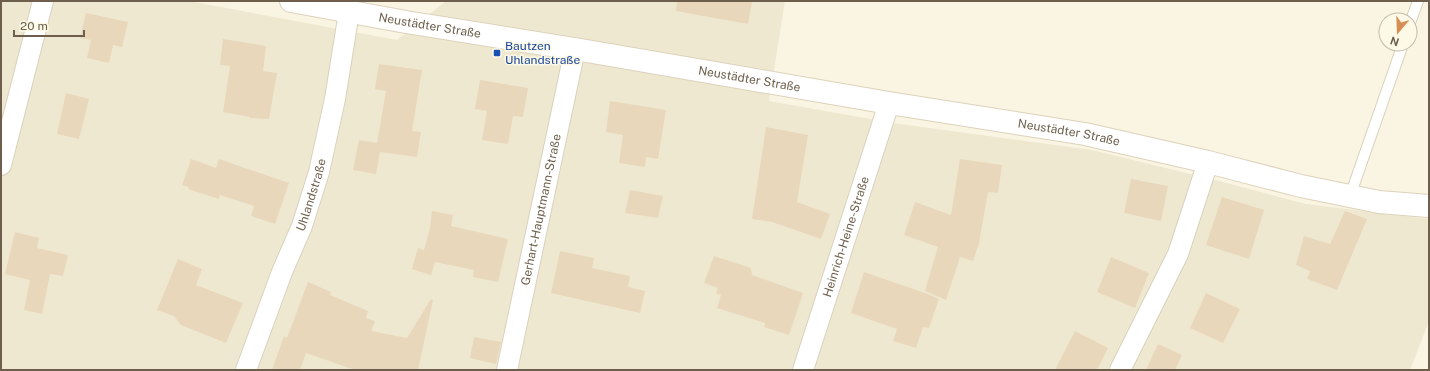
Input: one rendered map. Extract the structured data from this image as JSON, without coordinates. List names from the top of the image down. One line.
{"streets":{"street":["Neustädter Straße","Uhlandstraße","Gerhart-Hauptmann-Straße","Heinrich-Heine-Straße"]},"crossings":[["Neustädter Straße","Uhlandstraße"],["Neustädter Straße","Gerhart-Hauptmann-Straße"],["Neustädter Straße","Heinrich-Heine-Straße"]],"places":{"transit":["Bautzen Uhlandstraße"]},"scale_bar":"20 m","north":"bottom"}
